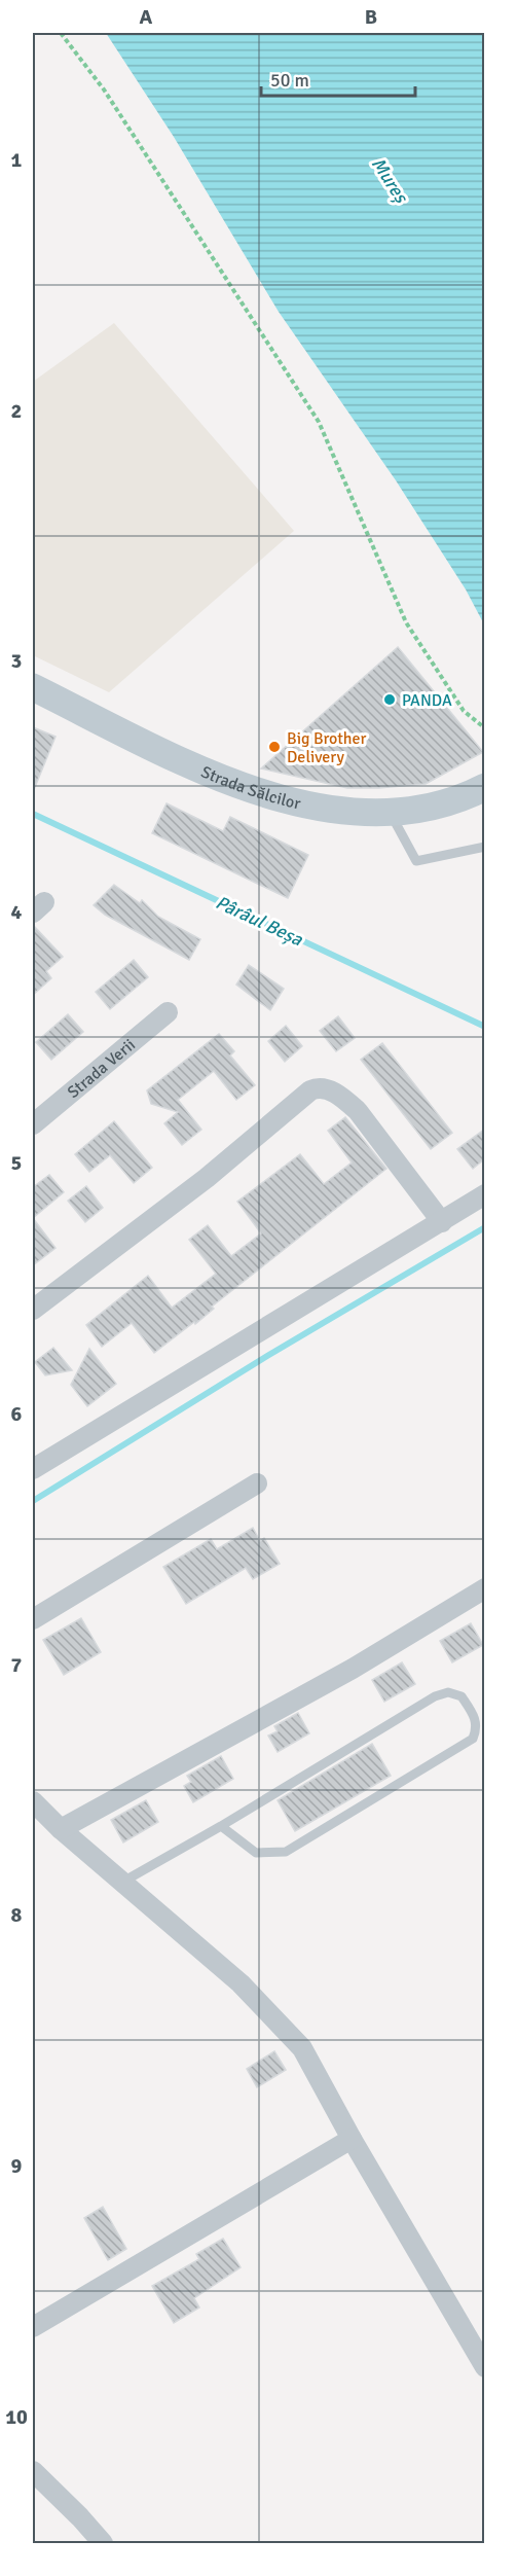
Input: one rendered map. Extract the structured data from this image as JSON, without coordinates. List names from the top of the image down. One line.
{"streets":{"main road":["Strada Sălcilor"],"street":["Strada Verii"]},"water":["Mureș","Pârâul Beșa"],"places":["PANDA","Big Brother Delivery"],"scale_bar":"50 m","grid":{"columns":["A","B"],"rows":["1","2","3","4","5","6","7","8","9","10"]}}
